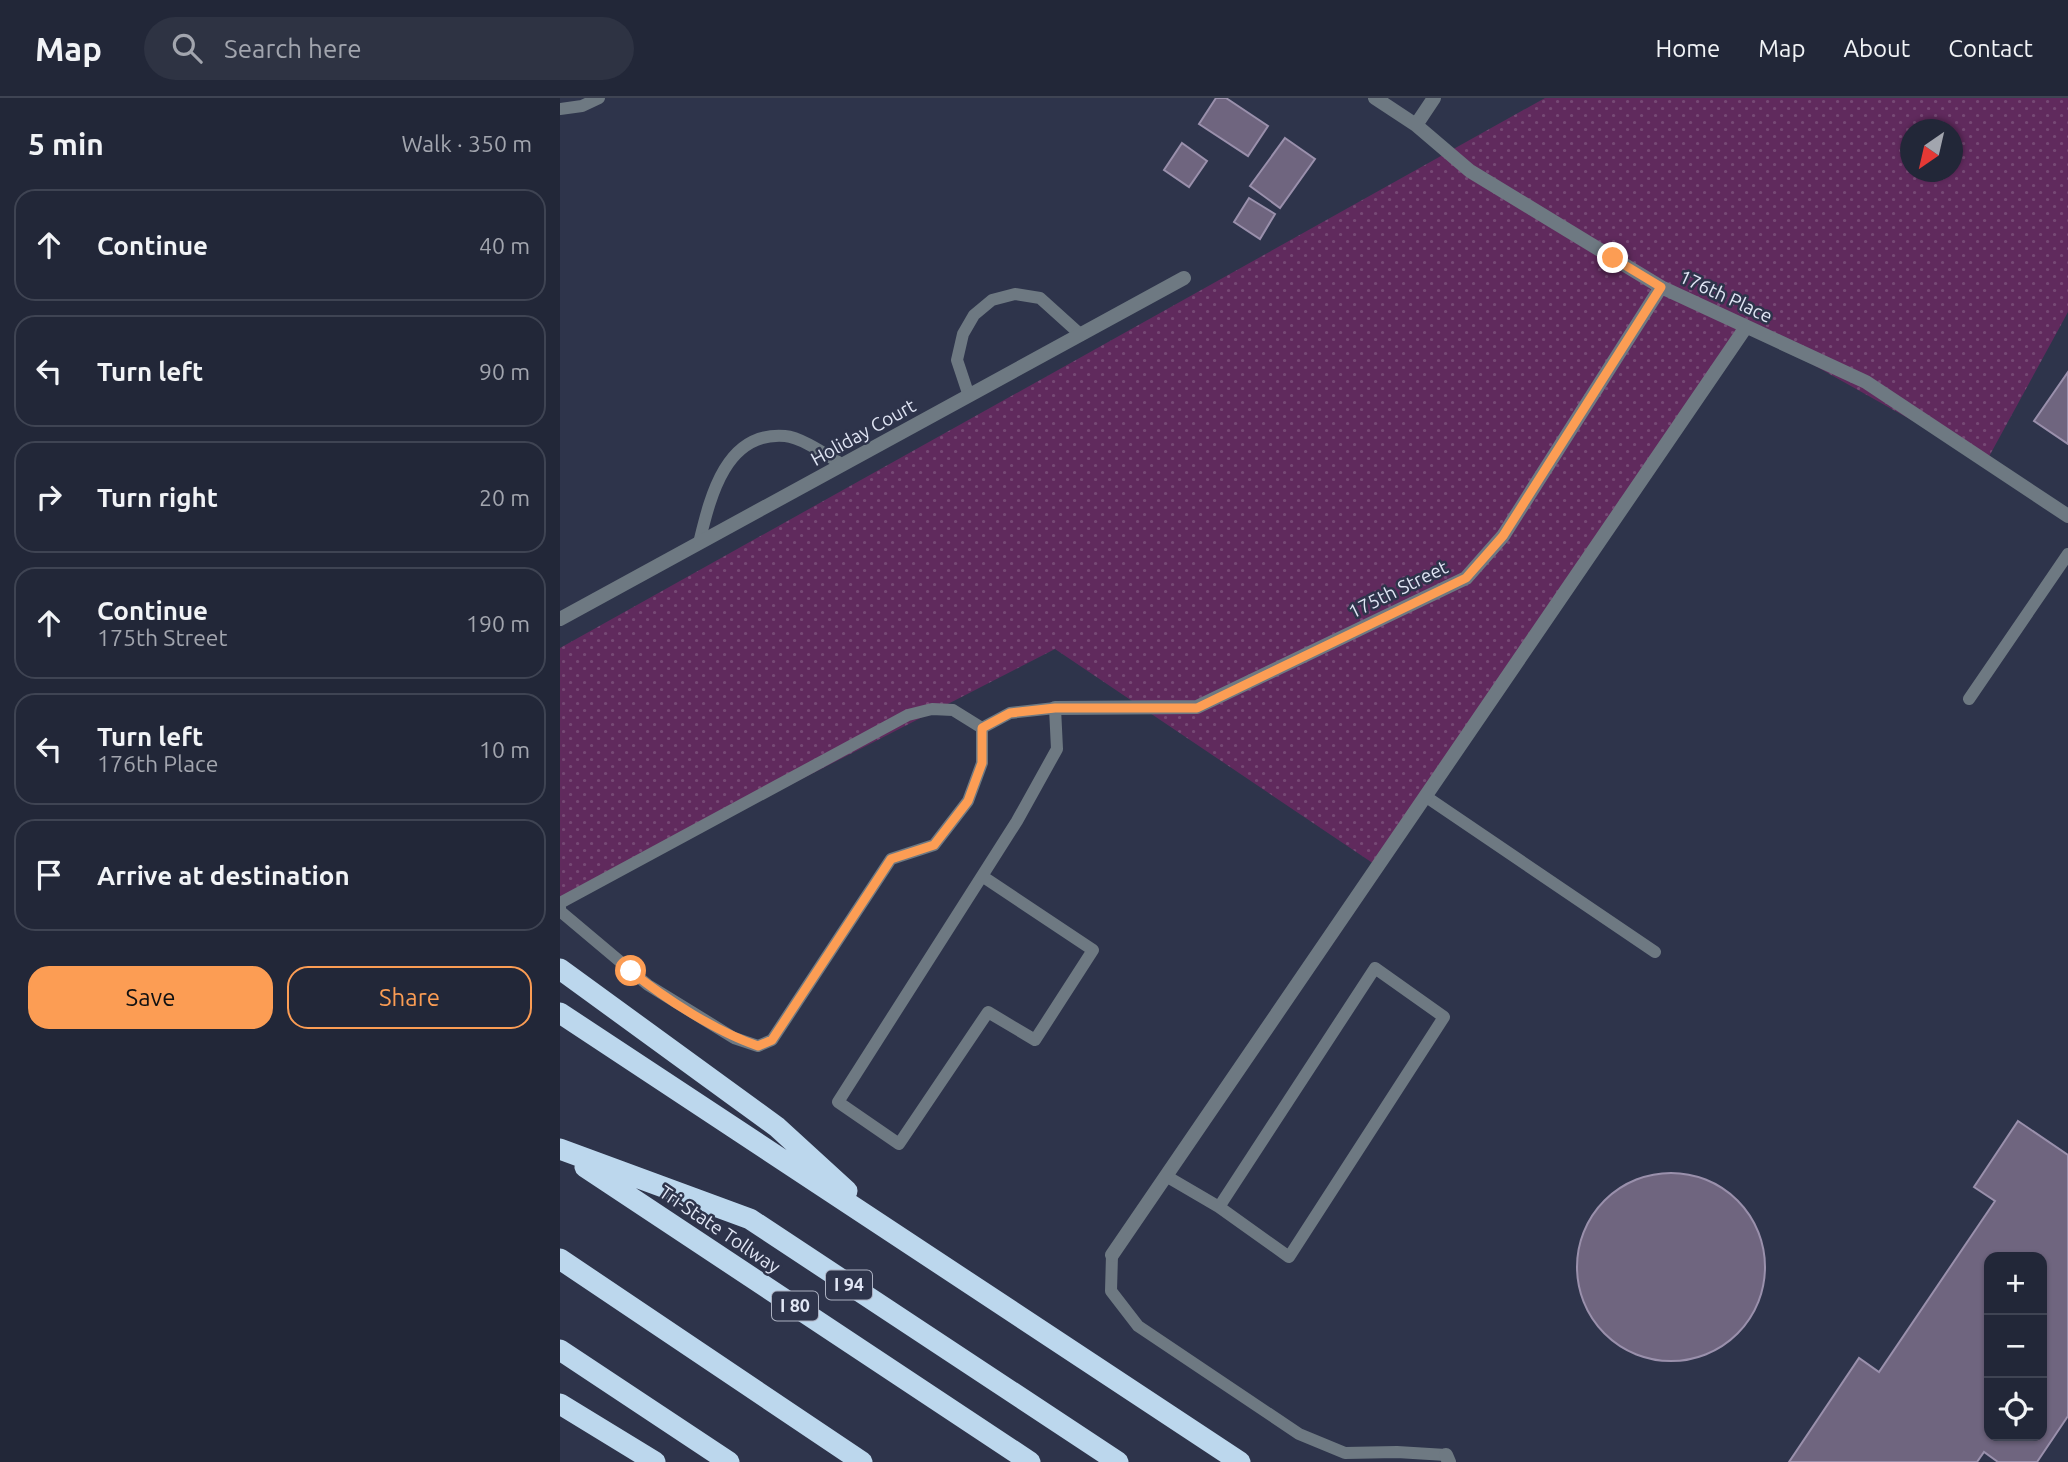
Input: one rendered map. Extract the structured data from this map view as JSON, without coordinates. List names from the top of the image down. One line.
{"streets":{"highway":["Tri-State Tollway","I 94","I 80"],"street":["176th Place","Holiday Court","175th Street"]},"crossings":[["176th Place","175th Street"],["Tri-State Tollway","I 94"]],"north":"bottom left","page":{"header":"Map","search":"Search here","nav":["Home","Map","About","Contact"],"heading":["5 min","Walk · 350 m"],"list":[["Continue","40 m"],["Turn left","90 m"],["Turn right","20 m"],["Continue","175th Street","190 m"],["Turn left","176th Place","10 m"],"Arrive at destination"],"buttons":["Save","Share"],"map_buttons":["+","−"]}}
